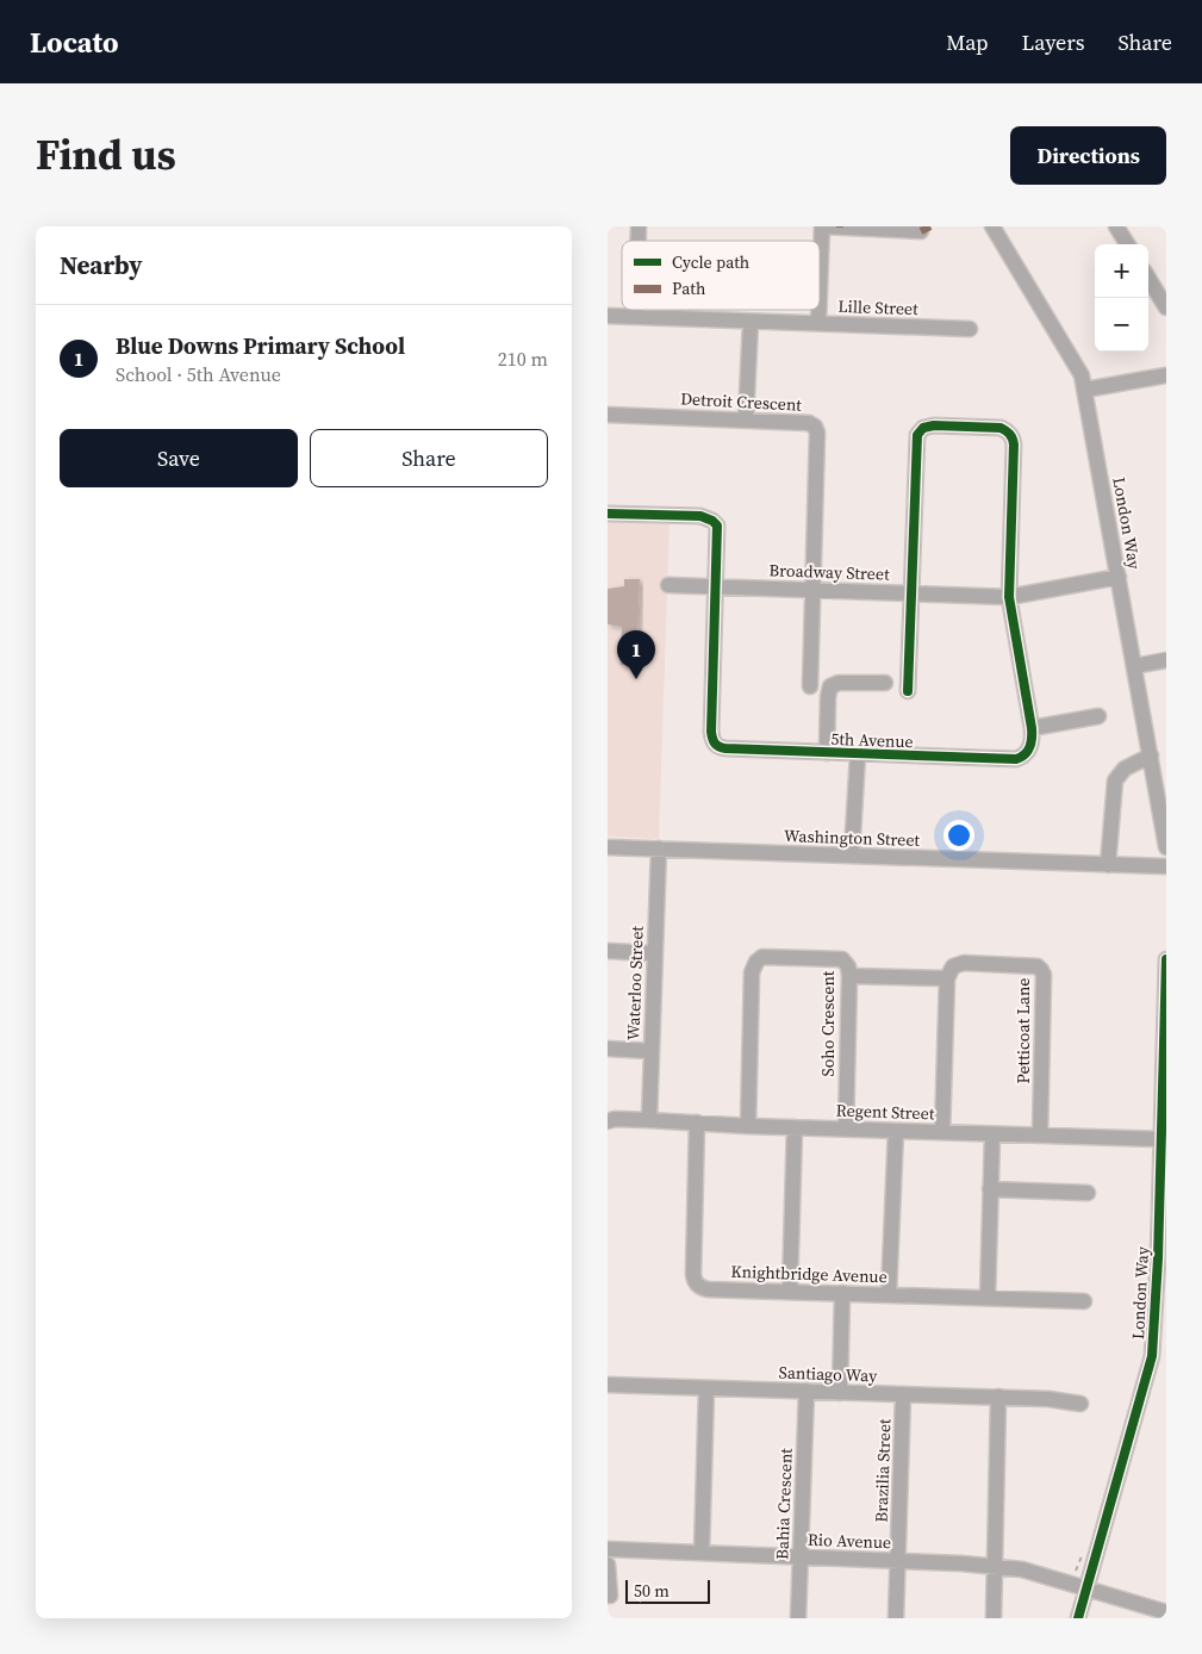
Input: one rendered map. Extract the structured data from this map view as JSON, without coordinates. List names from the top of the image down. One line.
{"streets":{"street":["Lille Street","Detroit Crescent","London Way","Broadway Street","5th Avenue","Washington Street","Waterloo Street","Soho Crescent","Petticoat Lane","Regent Street","Knightbridge Avenue","Santiago Way","Brazilia Street","Bahia Crescent","Rio Avenue"]},"crossings":[["Detroit Crescent","Broadway Street"],["London Way","Broadway Street"],["London Way","Regent Street"],["London Way","Rio Avenue"],["Broadway Street","5th Avenue"],["Washington Street","Waterloo Street"],["Waterloo Street","Regent Street"],["Soho Crescent","Regent Street"],["Petticoat Lane","Regent Street"],["Regent Street","Knightbridge Avenue"],["Santiago Way","Brazilia Street"],["Santiago Way","Bahia Crescent"],["Brazilia Street","Rio Avenue"],["Bahia Crescent","Rio Avenue"]],"legend":["Cycle path","Path"],"scale_bar":"50 m","page":{"header":"Locato","nav":["Map","Layers","Share"],"title":"Find us","buttons":["Directions",["Save","Share"]],"heading":"Nearby","map_buttons":["+","−"],"list":[{"mark":"1","name":"Blue Downs Primary School","note":"School · 5th Avenue","value":"210 m"}],"pins":"1","scale":"50 m"}}
